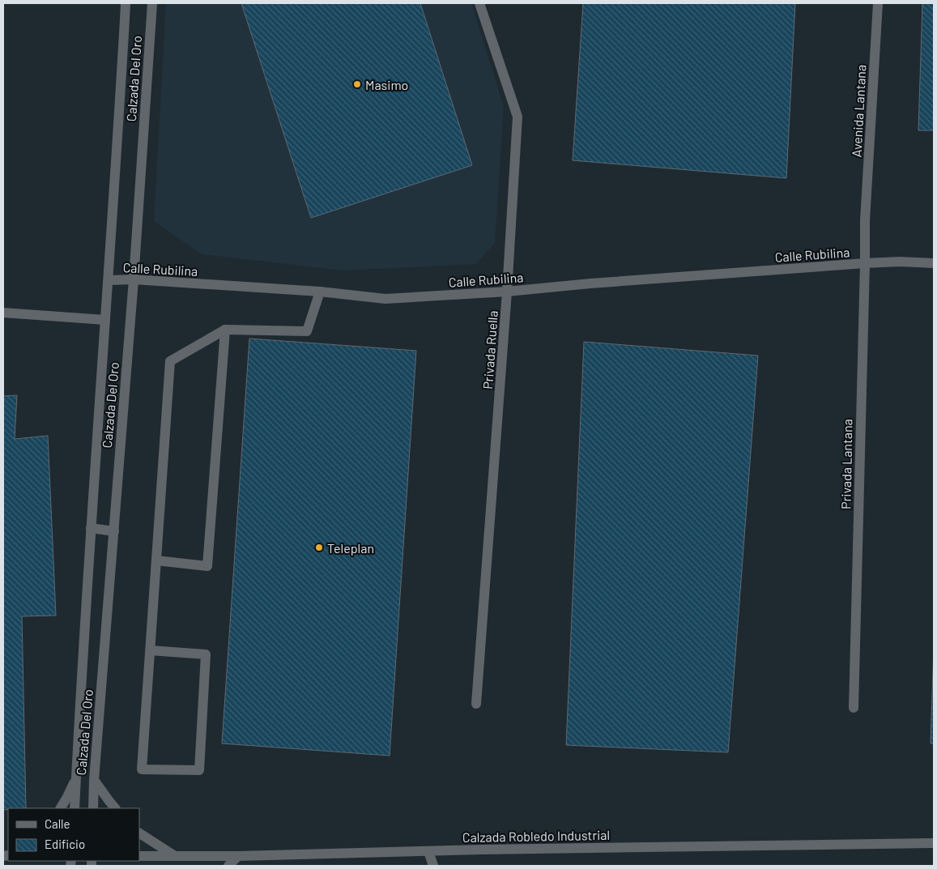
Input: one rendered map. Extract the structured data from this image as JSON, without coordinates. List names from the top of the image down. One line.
{"streets":{"street":["Calzada Del Oro","Avenida Lantana","Calle Rubilina","Privada Ruella","Privada Lantana","Calzada Robledo Industrial"]},"crossings":[["Calzada Del Oro","Calle Rubilina"],["Avenida Lantana","Privada Lantana"],["Calle Rubilina","Privada Ruella"],["Calle Rubilina","Privada Lantana"]],"places":["Masimo","Teleplan"],"legend":["Calle","Edificio"]}
